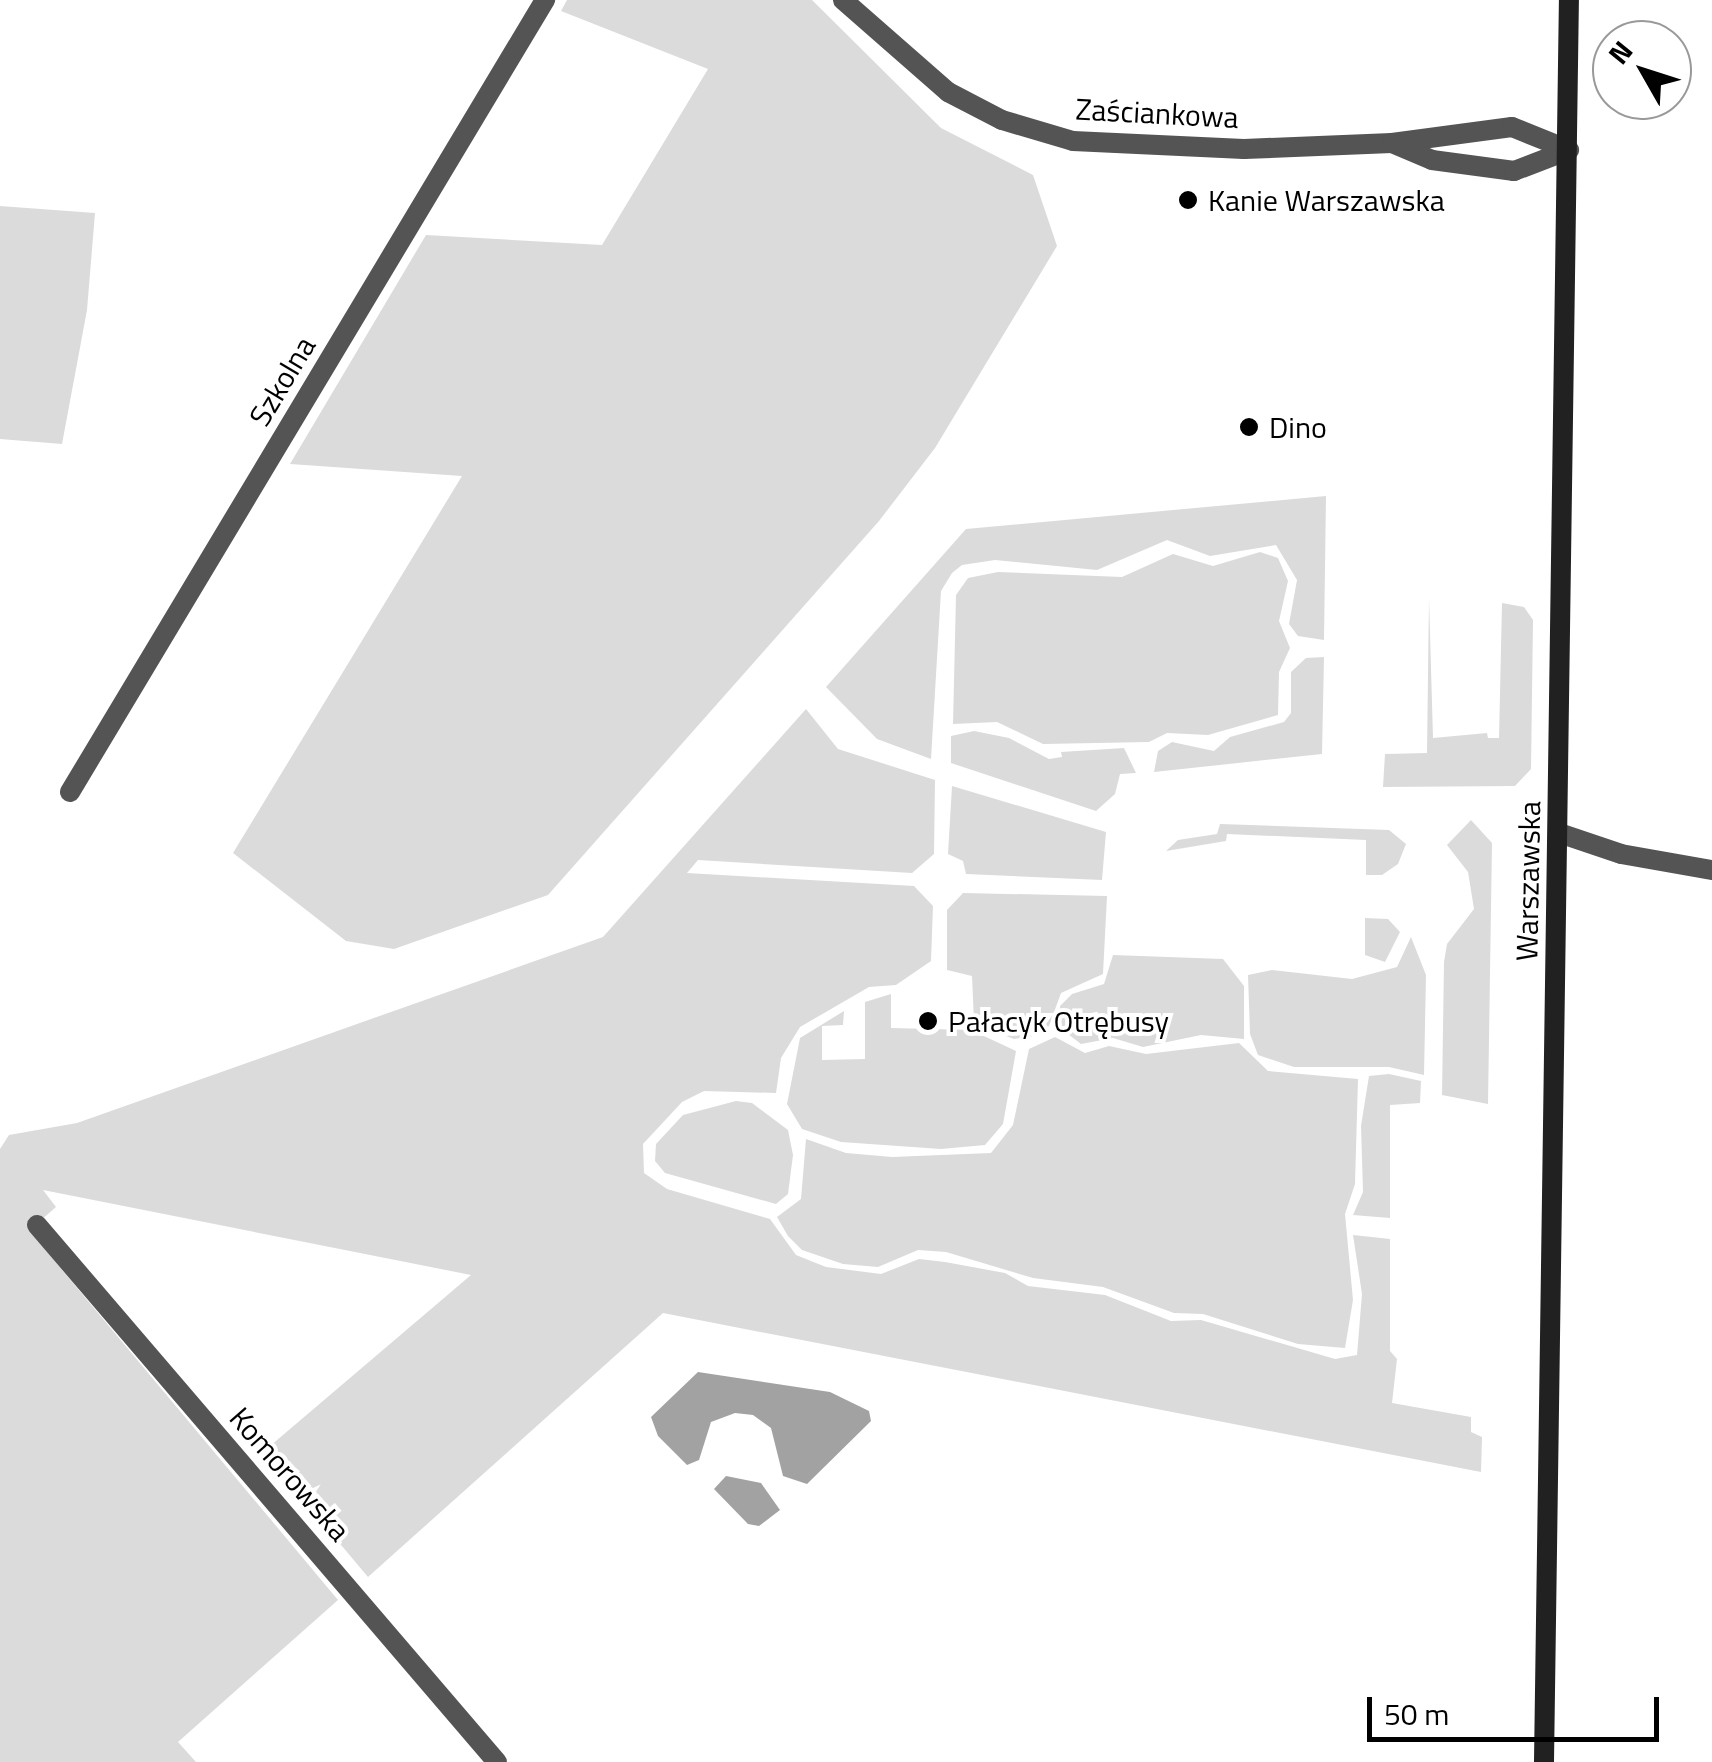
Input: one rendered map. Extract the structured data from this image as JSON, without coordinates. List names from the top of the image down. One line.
{"streets":{"main road":["Warszawska"],"street":["Zaściankowa","Szkolna","Komorowska"]},"crossings":[["Zaściankowa","Warszawska"]],"places":["Kanie Warszawska","Dino","Pałacyk Otrębusy"],"scale_bar":"50 m","north":"top left"}
